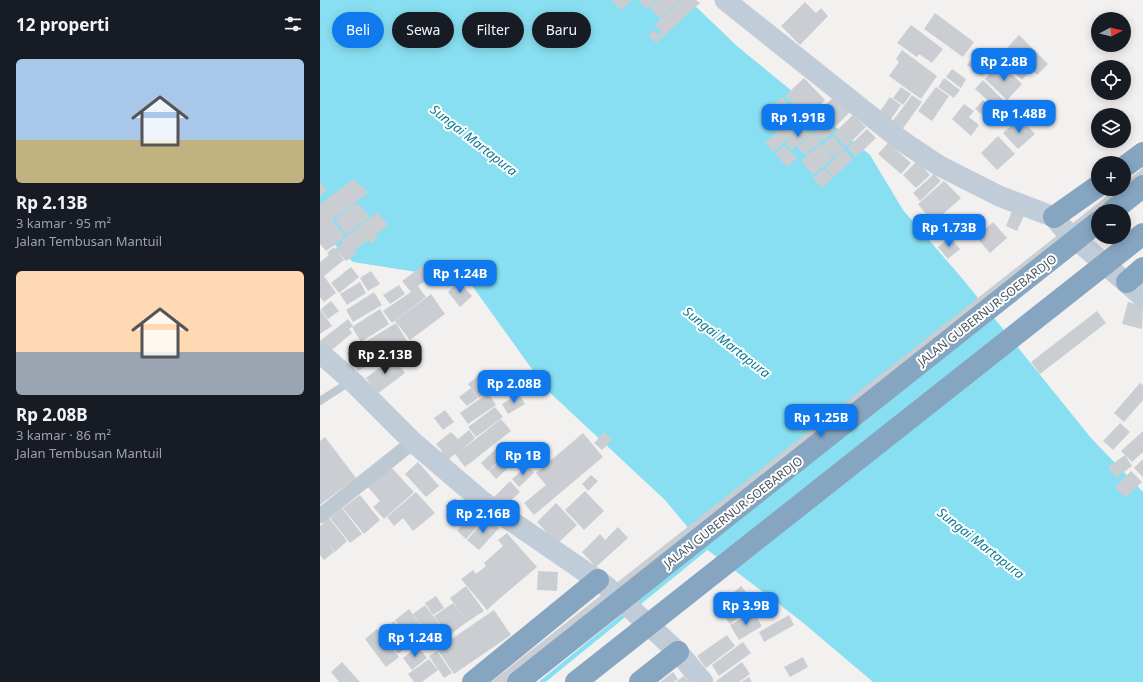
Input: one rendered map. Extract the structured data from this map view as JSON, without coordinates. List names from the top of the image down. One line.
{"streets":{"highway":["JALAN GUBERNUR SOEBARDJO"]},"water":["Sungai Martapura"],"north":"right","page":{"heading":"12 properti","map_buttons":["+","−"],"chip":["Beli","Sewa","Filter","Baru"],"list":[{"name":"Rp 2.13B","note":"3 kamar · 95 m² · Jalan Tembusan Mantuil"},{"name":"Rp 2.08B","note":"3 kamar · 86 m² · Jalan Tembusan Mantuil"}],"price":["Rp 2.8B","Rp 1.48B","Rp 1.91B","Rp 1.73B","Rp 1.24B","Rp 2.13B","Rp 2.08B","Rp 1.25B","Rp 1B","Rp 2.16B","Rp 3.9B","Rp 1.24B"]}}
